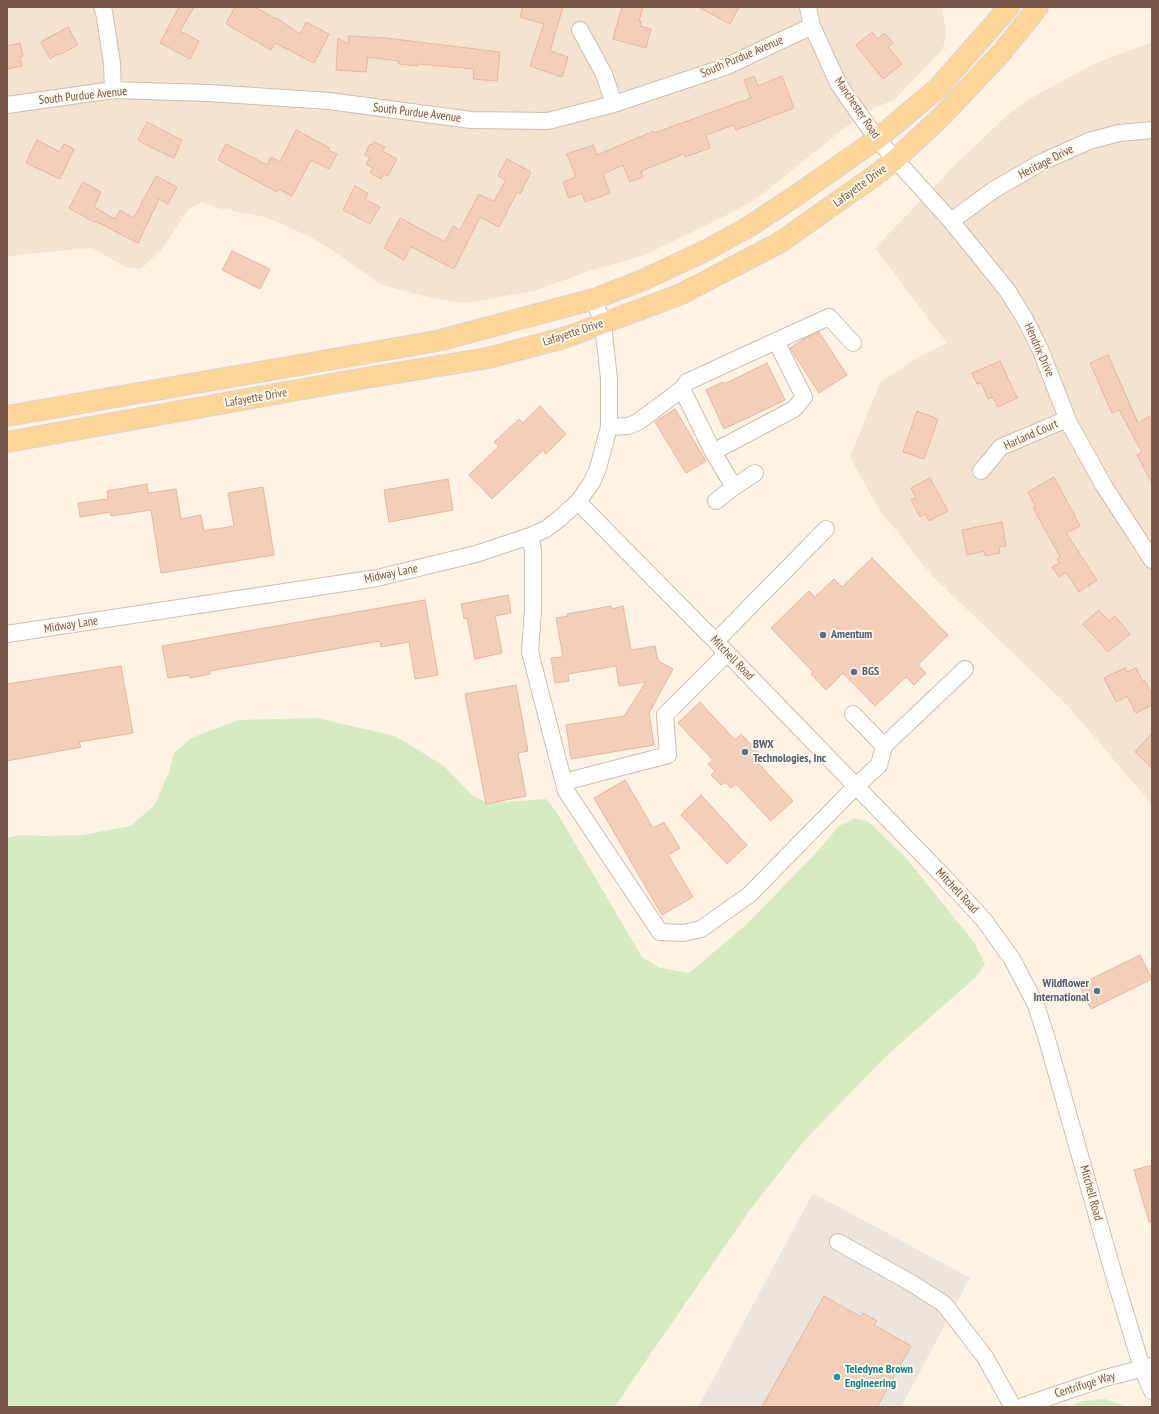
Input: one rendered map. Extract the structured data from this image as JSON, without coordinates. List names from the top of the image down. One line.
{"streets":{"main road":["Lafayette Drive"],"street":["South Purdue Avenue","Manchester Road","Heritage Drive","Hendrix Drive","Harland Court","Midway Lane","Mitchell Road","Centrifuge Way"]},"crossings":[["South Purdue Avenue","Manchester Road"],["Manchester Road","Lafayette Drive"],["Manchester Road","Hendrix Drive"],["Heritage Drive","Hendrix Drive"],["Lafayette Drive","Hendrix Drive"],["Lafayette Drive","Midway Lane"],["Hendrix Drive","Harland Court"],["Midway Lane","Mitchell Road"],["Mitchell Road","Centrifuge Way"]],"places":["Amentum","BGS","BWX Technologies, Inc","Wildflower International","Teledyne Brown Engineering"]}
